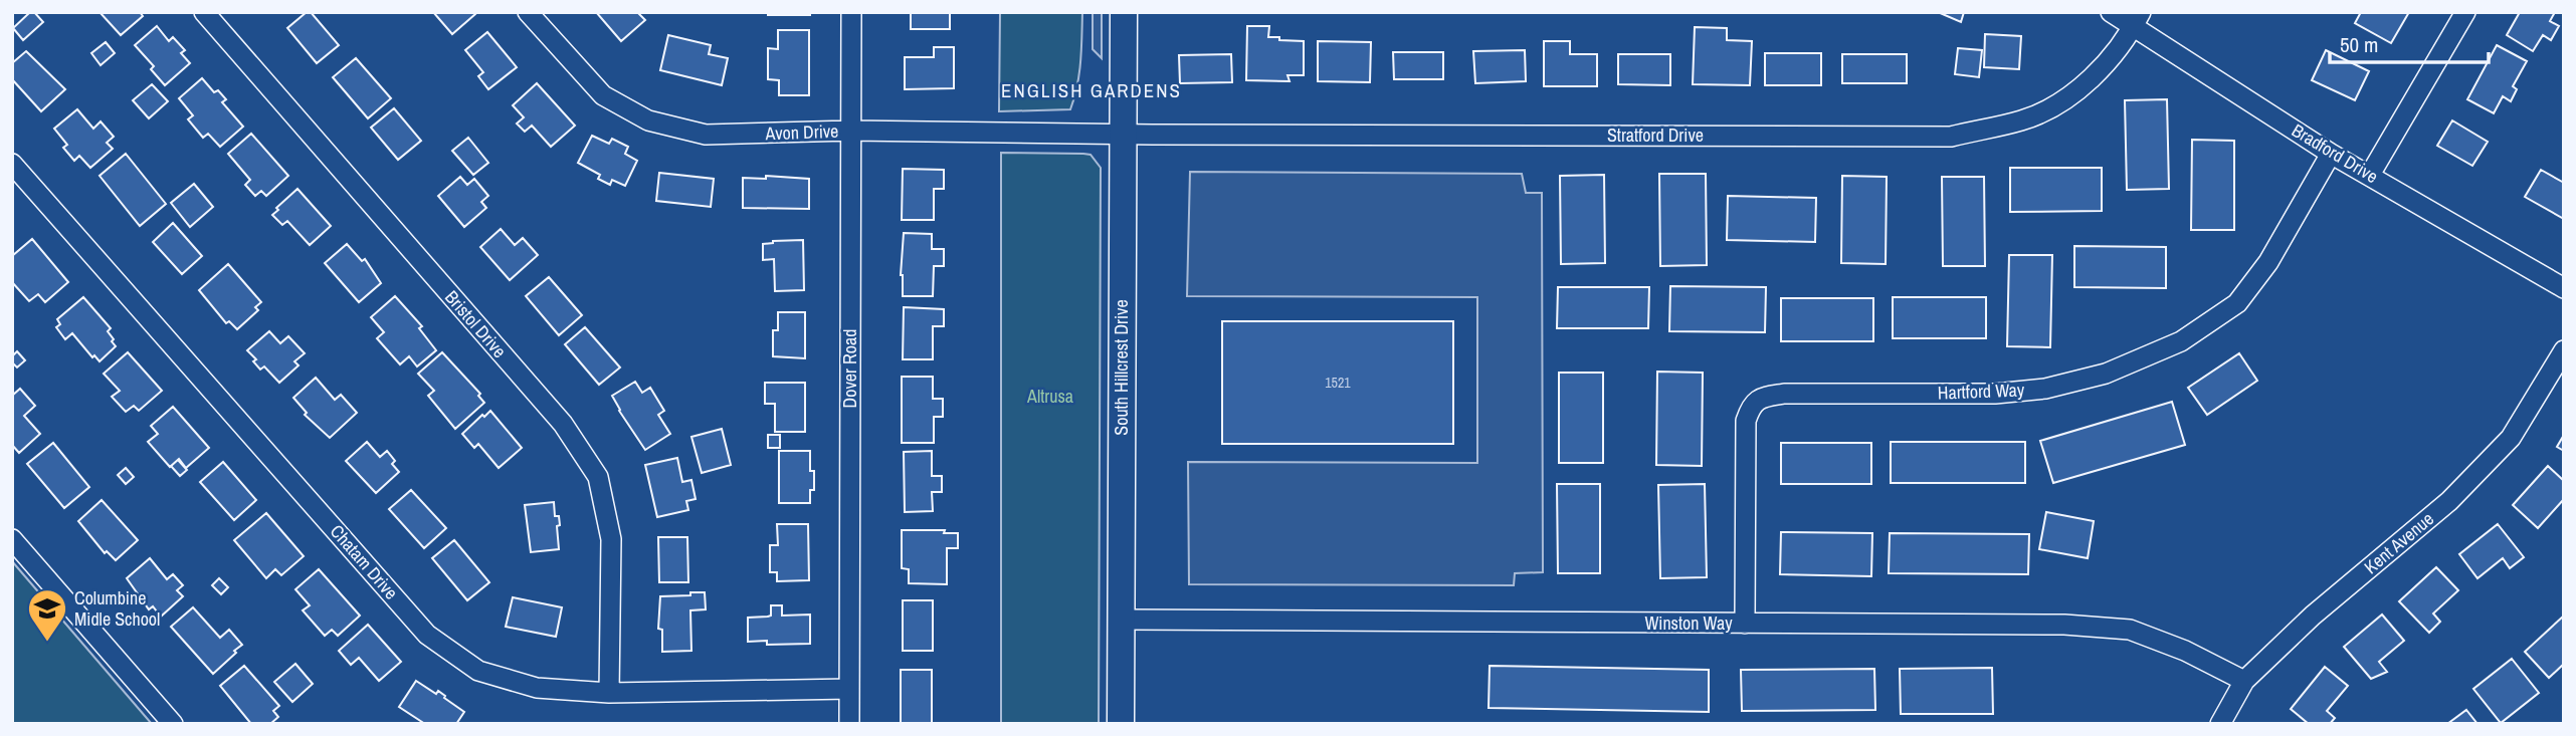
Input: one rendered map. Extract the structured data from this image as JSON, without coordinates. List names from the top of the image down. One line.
{"streets":{"street":["Avon Drive","Stratford Drive","Bradford Drive","Bristol Drive","South Hillcrest Drive","Dover Road","Hartford Way","Kent Avenue","Chatam Drive","Winston Way"]},"crossings":[["Avon Drive","Stratford Drive"],["Avon Drive","South Hillcrest Drive"],["Avon Drive","Dover Road"],["Stratford Drive","Bradford Drive"],["Stratford Drive","South Hillcrest Drive"],["Bradford Drive","Hartford Way"],["Bristol Drive","Chatam Drive"],["South Hillcrest Drive","Winston Way"],["Dover Road","Chatam Drive"],["Hartford Way","Winston Way"],["Kent Avenue","Winston Way"]],"districts":["ENGLISH GARDENS"],"parks":["Altrusa"],"places":{"school or university":["Columbine Midle School"]},"house_numbers":["1521"],"scale_bar":"50 m"}
